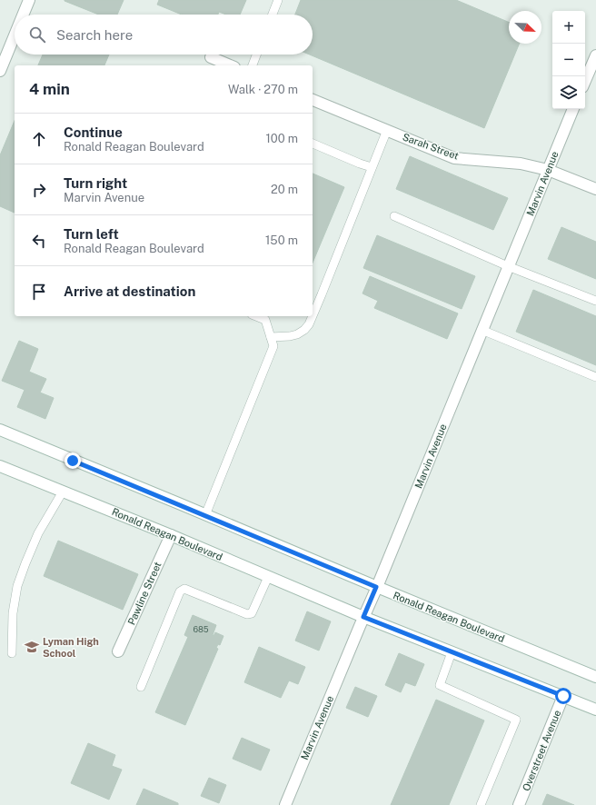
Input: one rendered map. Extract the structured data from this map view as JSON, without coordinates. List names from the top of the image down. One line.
{"streets":{"street":["Sarah Street","Marvin Avenue","Ronald Reagan Boulevard","Pawline Street","Overstreet Avenue"]},"crossings":[["Sarah Street","Marvin Avenue"],["Marvin Avenue","Ronald Reagan Boulevard"],["Ronald Reagan Boulevard","Pawline Street"],["Ronald Reagan Boulevard","Overstreet Avenue"]],"places":{"school or university":["Lyman High School"]},"house_numbers":["685"],"north":"bottom right","page":{"map_buttons":["+","−"],"search":"Search here","heading":["4 min","Walk · 270 m"],"list":[["Continue","Ronald Reagan Boulevard","100 m"],["Turn right","Marvin Avenue","20 m"],["Turn left","Ronald Reagan Boulevard","150 m"],"Arrive at destination"]}}
